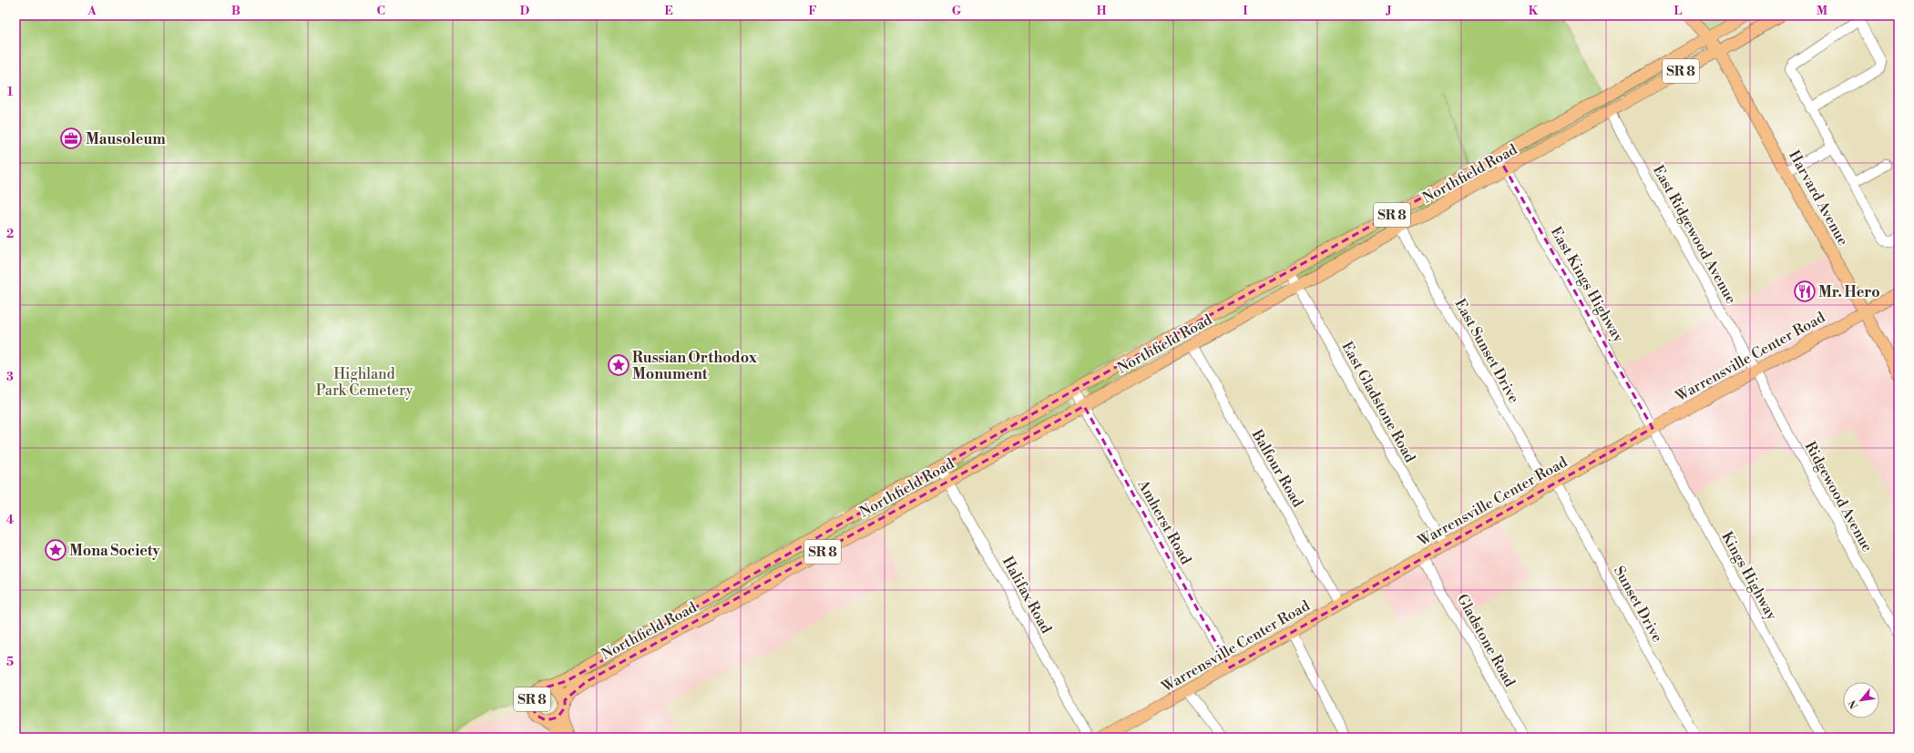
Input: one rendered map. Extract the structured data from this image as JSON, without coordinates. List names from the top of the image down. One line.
{"streets":{"main road":["SR 8","Northfield Road","Harvard Avenue","Warrensville Center Road"],"street":["East Ridgewood Avenue","East Kings Highway","East Sunset Drive","East Gladstone Road","Balfour Road","Ridgewood Avenue","Amherst Road","Kings Highway","Halifax Road","Sunset Drive","Gladstone Road"]},"crossings":[["SR 8","Northfield Road"],["Northfield Road","Harvard Avenue"],["Northfield Road","East Ridgewood Avenue"],["Northfield Road","East Kings Highway"],["Northfield Road","East Sunset Drive"],["Northfield Road","East Gladstone Road"],["Northfield Road","Balfour Road"],["Northfield Road","Amherst Road"],["Northfield Road","Halifax Road"],["Harvard Avenue","Warrensville Center Road"],["East Ridgewood Avenue","Warrensville Center Road"],["East Ridgewood Avenue","Ridgewood Avenue"],["East Kings Highway","Warrensville Center Road"],["East Kings Highway","Kings Highway"],["East Sunset Drive","Warrensville Center Road"],["East Sunset Drive","Sunset Drive"],["Warrensville Center Road","East Gladstone Road"],["Warrensville Center Road","Balfour Road"],["Warrensville Center Road","Ridgewood Avenue"],["Warrensville Center Road","Amherst Road"],["Warrensville Center Road","Kings Highway"],["Warrensville Center Road","Sunset Drive"],["Warrensville Center Road","Gladstone Road"]],"parks":["Highland Park Cemetery"],"places":{"office":["Mausoleum"],"restaurant":["Mr. Hero"],"place":["Russian Orthodox Monument","Mona Society"]},"north":"bottom left","grid":{"columns":["A","B","C","D","E","F","G","H","I","J","K","L","M"],"rows":["1","2","3","4","5"]}}
